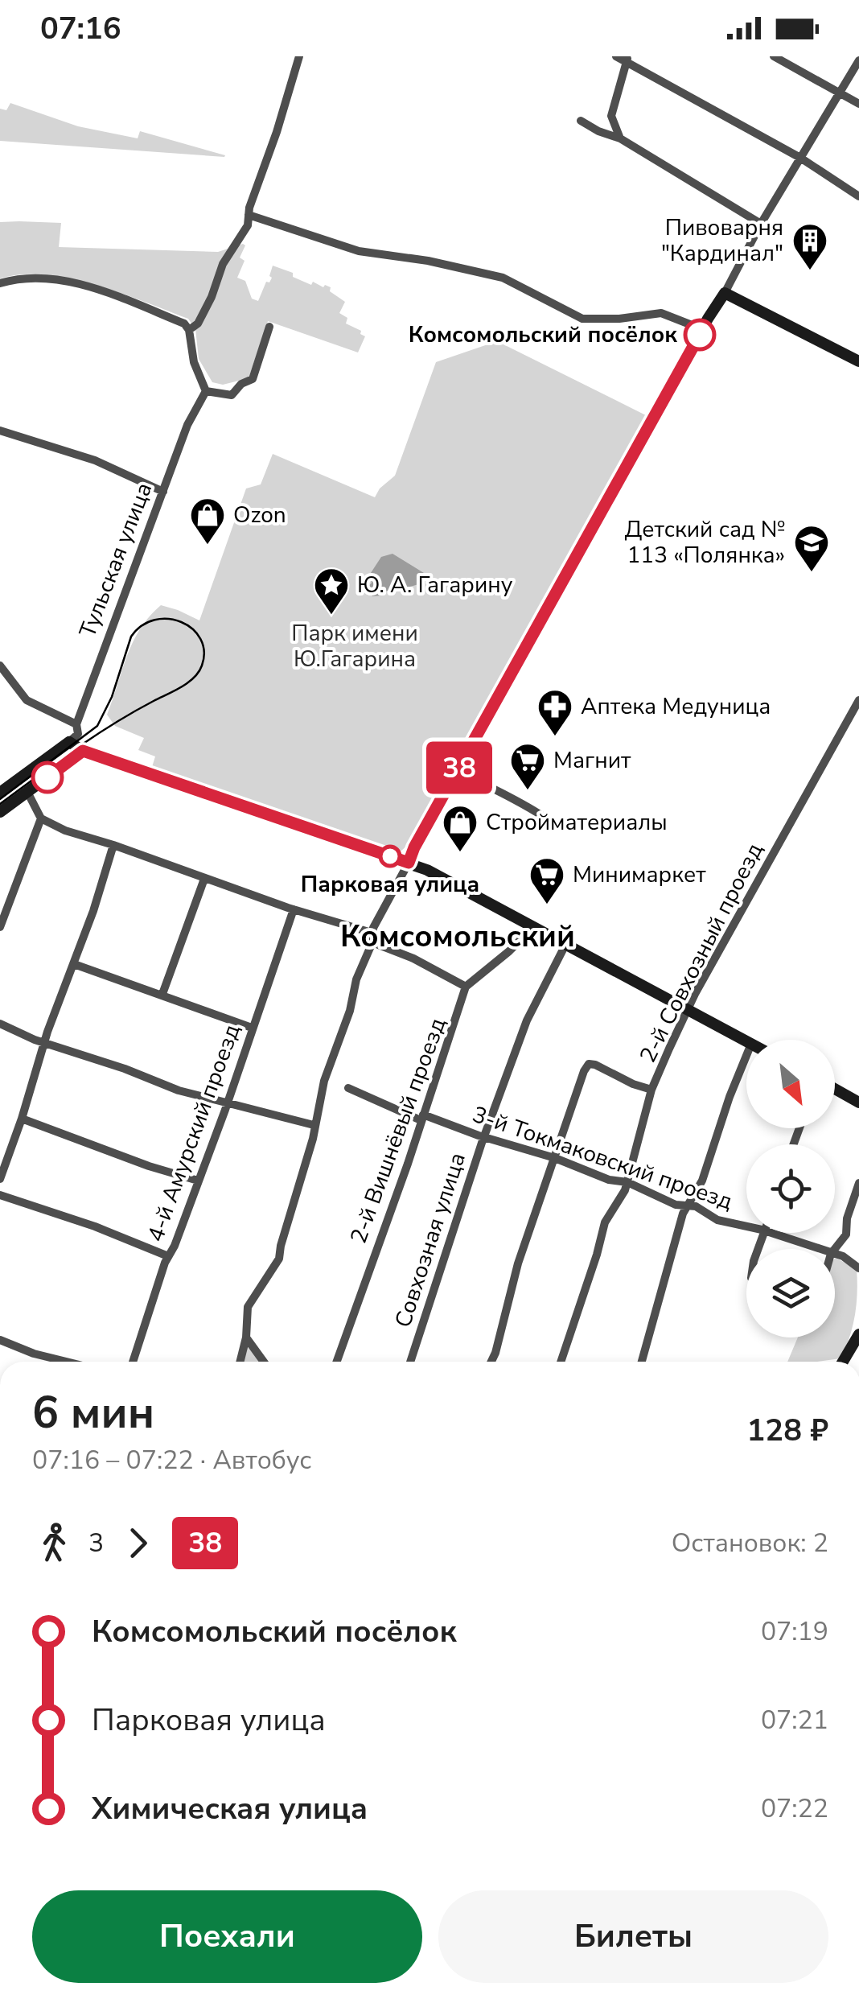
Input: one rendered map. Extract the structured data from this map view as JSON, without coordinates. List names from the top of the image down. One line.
{"streets":{"street":["Тульская улица","2-й Совхозный проезд","2-й Вишнёвый проезд","4-й Амурский проезд","3-й Токмаковский проезд","Совхозная улица"]},"crossings":[["2-й Совхозный проезд","3-й Токмаковский проезд"],["2-й Вишнёвый проезд","3-й Токмаковский проезд"],["3-й Токмаковский проезд","Совхозная улица"]],"districts":["Комсомольский"],"parks":["Парк имени Ю.Гагарина"],"places":{"building":["Пивоварня \"Кардинал\""],"other":["Комсомольский посёлок","Парковая улица"],"shop":["Ozon","Стройматериалы"],"school or university":["Детский сад № 113 «Полянка»"],"place":["Ю. А. Гагарину"],"pharmacy":["Аптека Медуница"],"supermarket":["Магнит","Минимаркет"]},"lines":["bus line 38"],"north":"bottom right","page":{"status":"07:16","on_map":"38","heading":["6 мин","07:16 – 07:22 · Автобус","128 ₽"],"legs":["3","38","Остановок: 2"],"list":[{"name":"Комсомольский посёлок","value":"07:19"},{"name":"Парковая улица","value":"07:21"},{"name":"Химическая улица","value":"07:22"}],"buttons":["Поехали","Билеты"]}}
